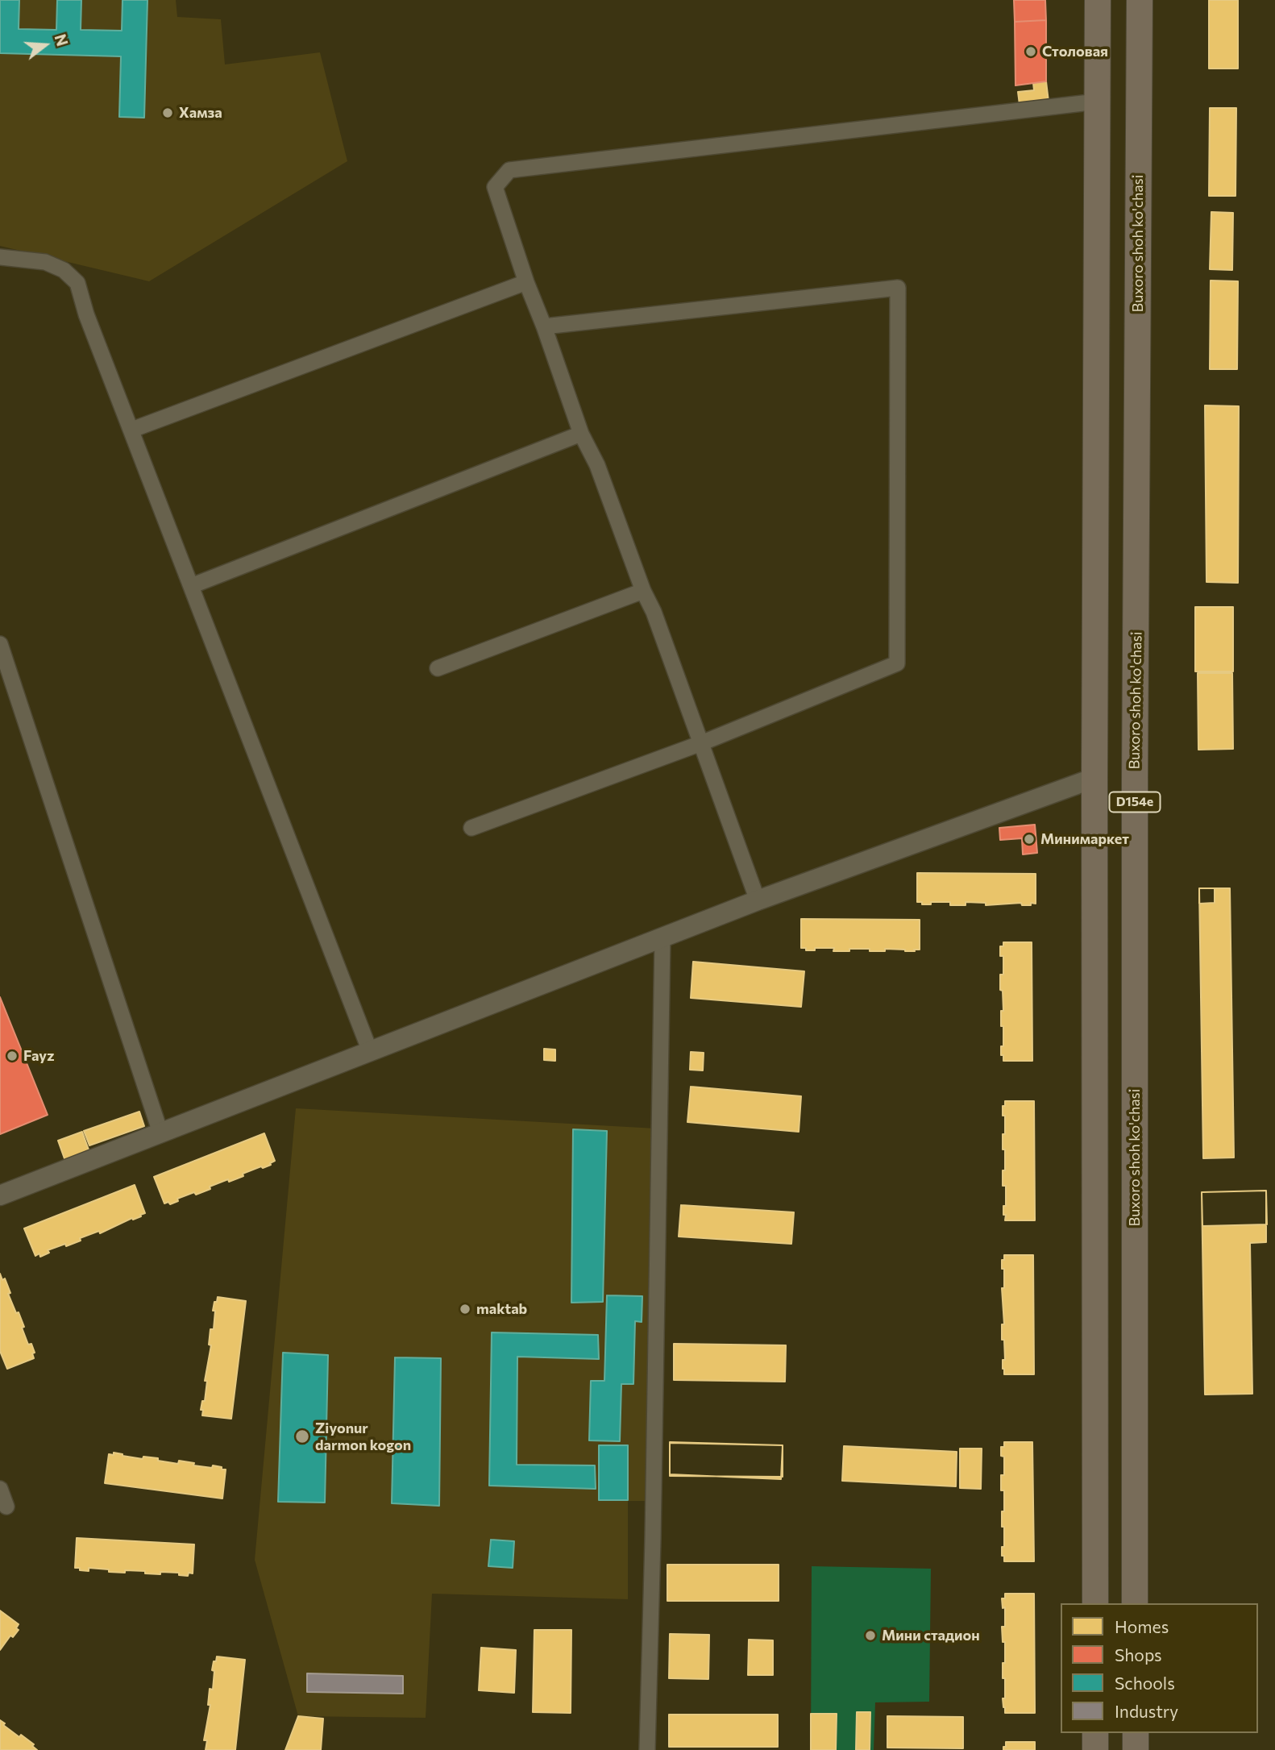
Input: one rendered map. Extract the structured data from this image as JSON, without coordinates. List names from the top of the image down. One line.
{"streets":{"main road":["Buxoro shoh ko'chasi","D154e"]},"places":["Столовая","Хамза","Минимаркет","Fayz","maktab","Ziyonur darmon kogon","Мини стадион"],"legend":["Homes","Shops","Schools","Industry"],"north":"right"}
